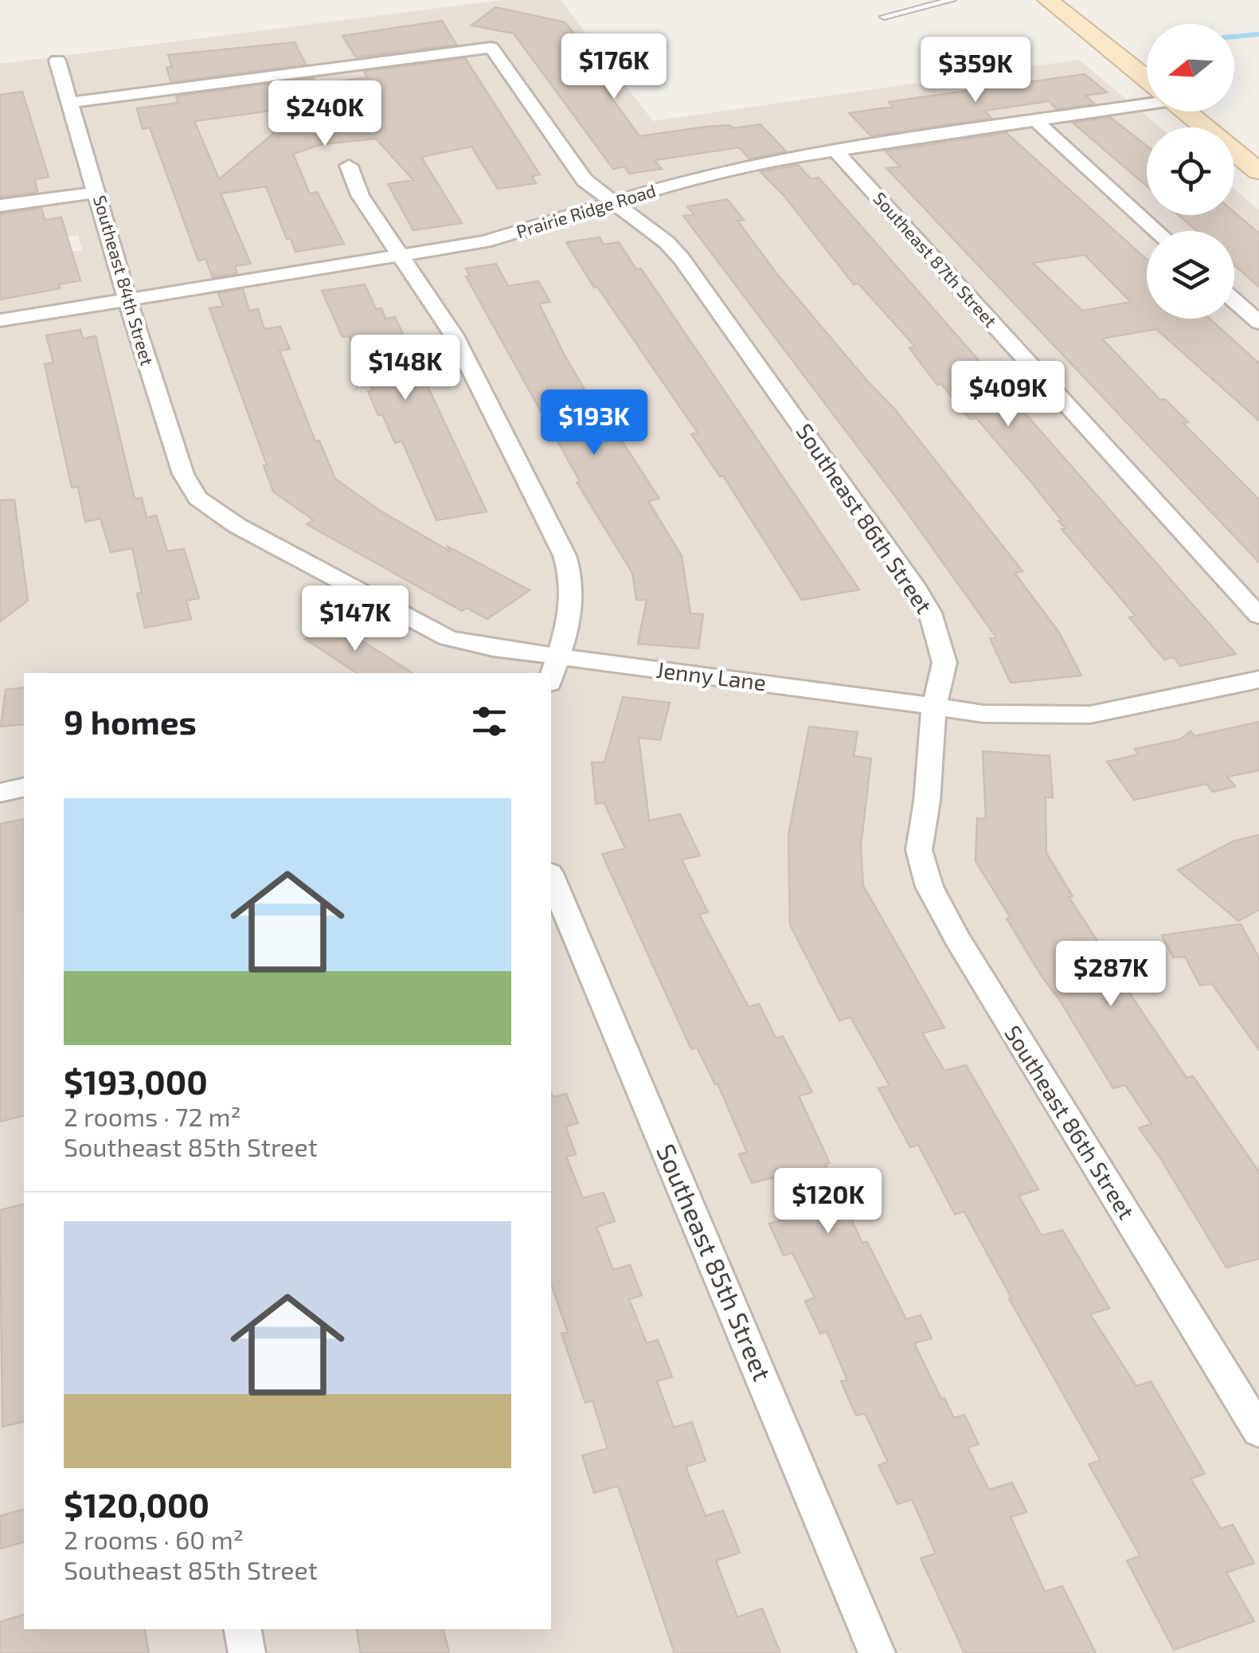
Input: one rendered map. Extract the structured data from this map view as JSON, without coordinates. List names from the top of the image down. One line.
{"streets":{"street":["Prairie Ridge Road","Southeast 87th Street","Southeast 84th Street","Southeast 86th Street","Jenny Lane","Southeast 85th Street"]},"crossings":[["Prairie Ridge Road","Southeast 87th Street"],["Prairie Ridge Road","Southeast 84th Street"],["Prairie Ridge Road","Southeast 86th Street"],["Southeast 84th Street","Southeast 86th Street"],["Southeast 84th Street","Jenny Lane"],["Southeast 86th Street","Jenny Lane"]],"north":"left","page":{"price":["$176K","$359K","$240K","$148K","$409K","$193K","$147K","$287K","$120K"],"heading":"9 homes","list":[{"name":"$193,000","note":"2 rooms · 72 m² · Southeast 85th Street"},{"name":"$120,000","note":"2 rooms · 60 m² · Southeast 85th Street"}]}}
